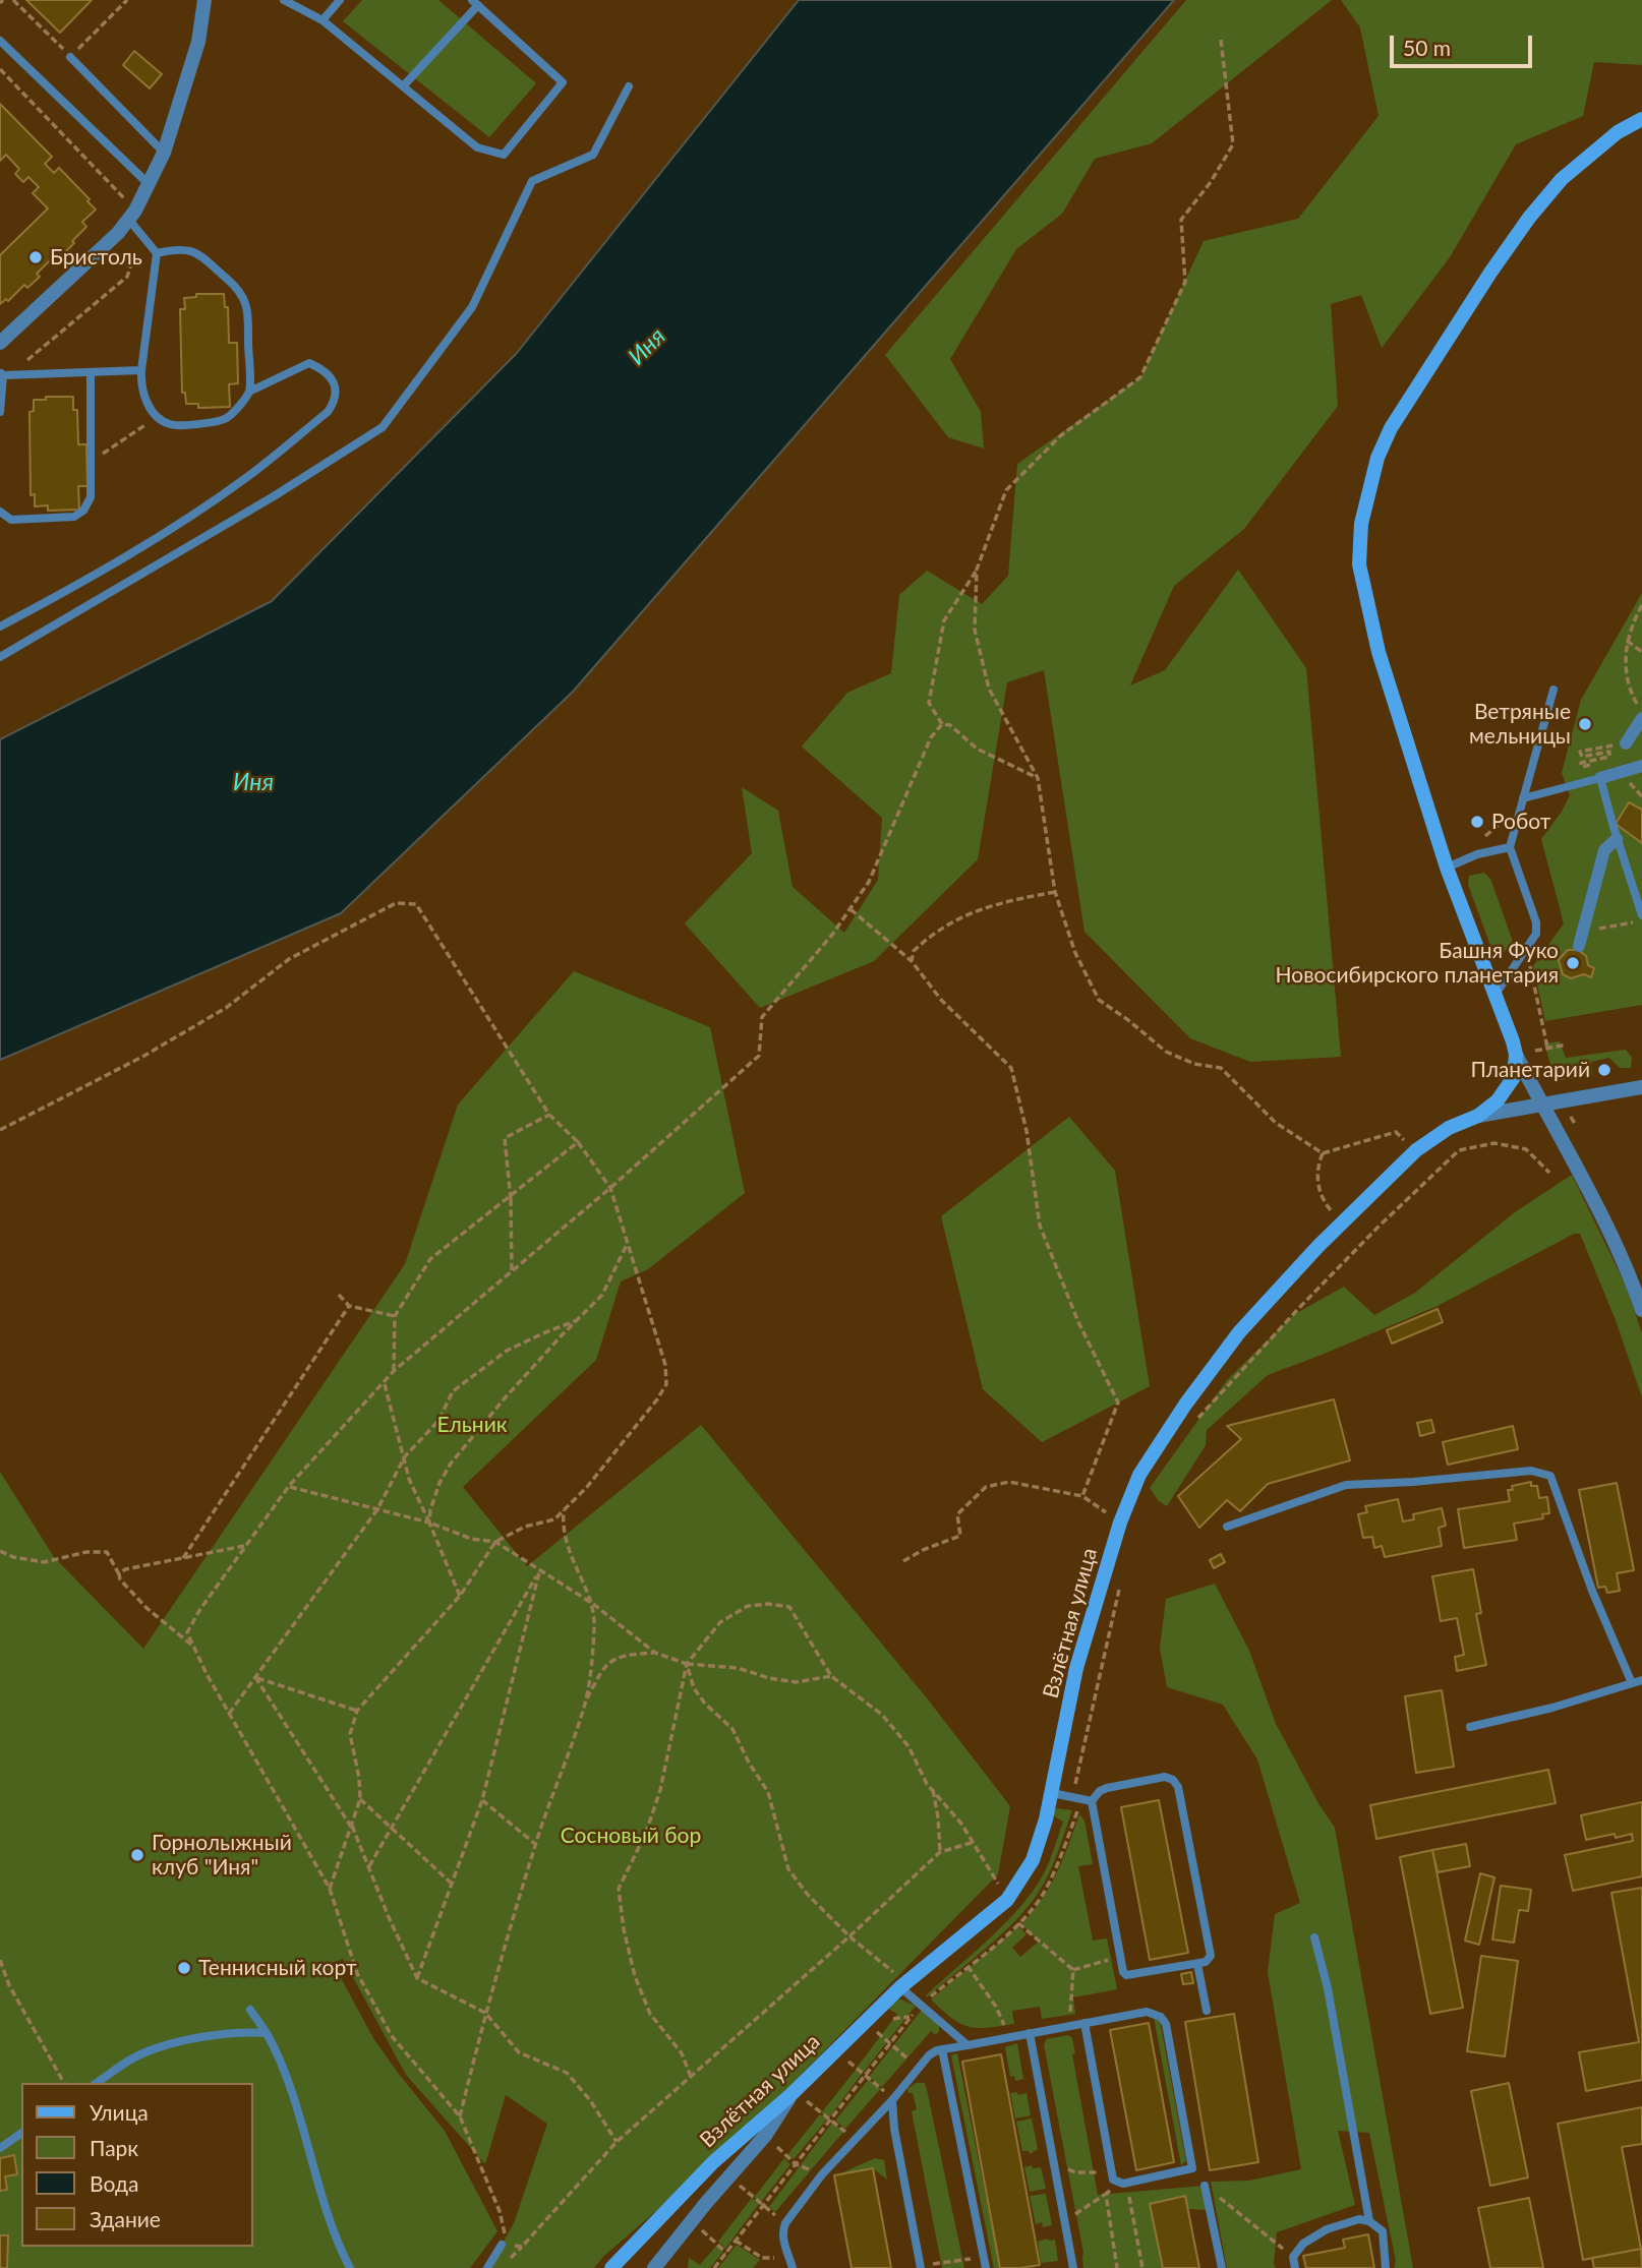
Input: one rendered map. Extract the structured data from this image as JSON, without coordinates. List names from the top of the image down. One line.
{"streets":{"main road":["Взлётная улица"]},"water":["Иня"],"parks":["Ельник","Сосновый бор"],"places":["Бристоль","Ветряные мельницы","Робот","Башня Фуко Новосибирского планетария","Планетарий","Горнолыжный клуб \"Иня\"","Теннисный корт"],"legend":["Улица","Парк","Вода","Здание"],"scale_bar":"50 m"}
